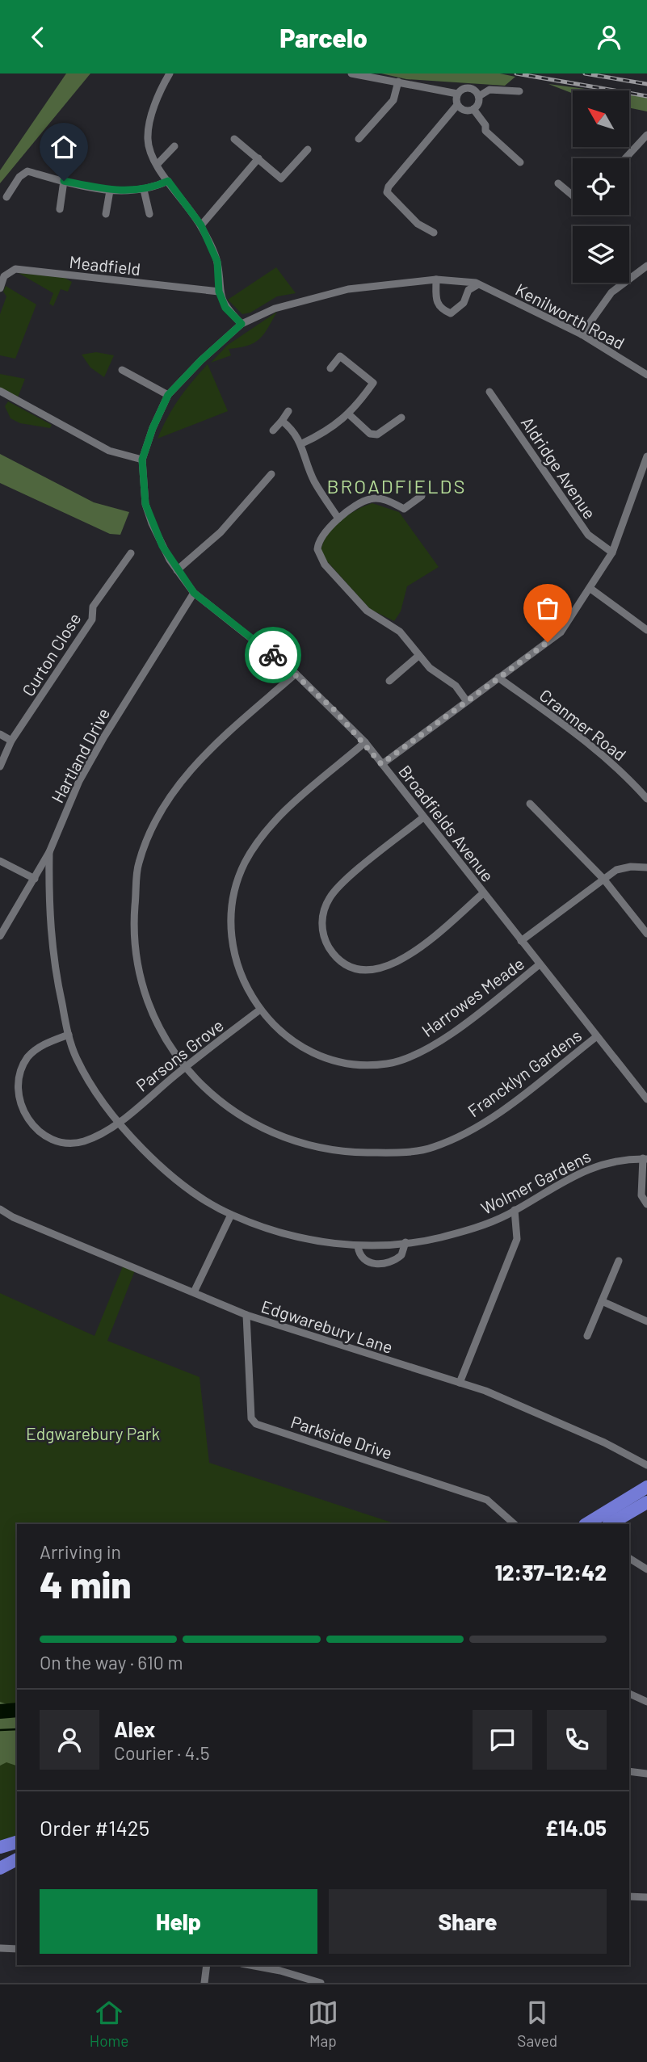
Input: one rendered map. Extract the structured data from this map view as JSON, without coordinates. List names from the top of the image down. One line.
{"streets":{"street":["Meadfield","Kenilworth Road","Aldridge Avenue","Curton Close","Cranmer Road","Hartland Drive","Broadfields Avenue","Harrowes Meade","Parsons Grove","Francklyn Gardens","Wolmer Gardens","Edgwarebury Lane","Parkside Drive"]},"crossings":[["Kenilworth Road","Broadfields Avenue"],["Hartland Drive","Broadfields Avenue"],["Hartland Drive","Wolmer Gardens"],["Broadfields Avenue","Harrowes Meade"],["Broadfields Avenue","Francklyn Gardens"],["Harrowes Meade","Parsons Grove"],["Parsons Grove","Francklyn Gardens"],["Parsons Grove","Wolmer Gardens"],["Edgwarebury Lane","Parkside Drive"]],"districts":["BROADFIELDS"],"parks":["Edgwarebury Park"],"north":"top left","page":{"header":"Parcelo","heading":["4 min","Arriving in","12:37–12:42"],"panel":["Alex","Courier · 4.5","Order #1425","£14.05"],"bar":"On the way · 610 m","buttons":["Help","Share"],"tabs":["Home","Map","Saved"]}}
